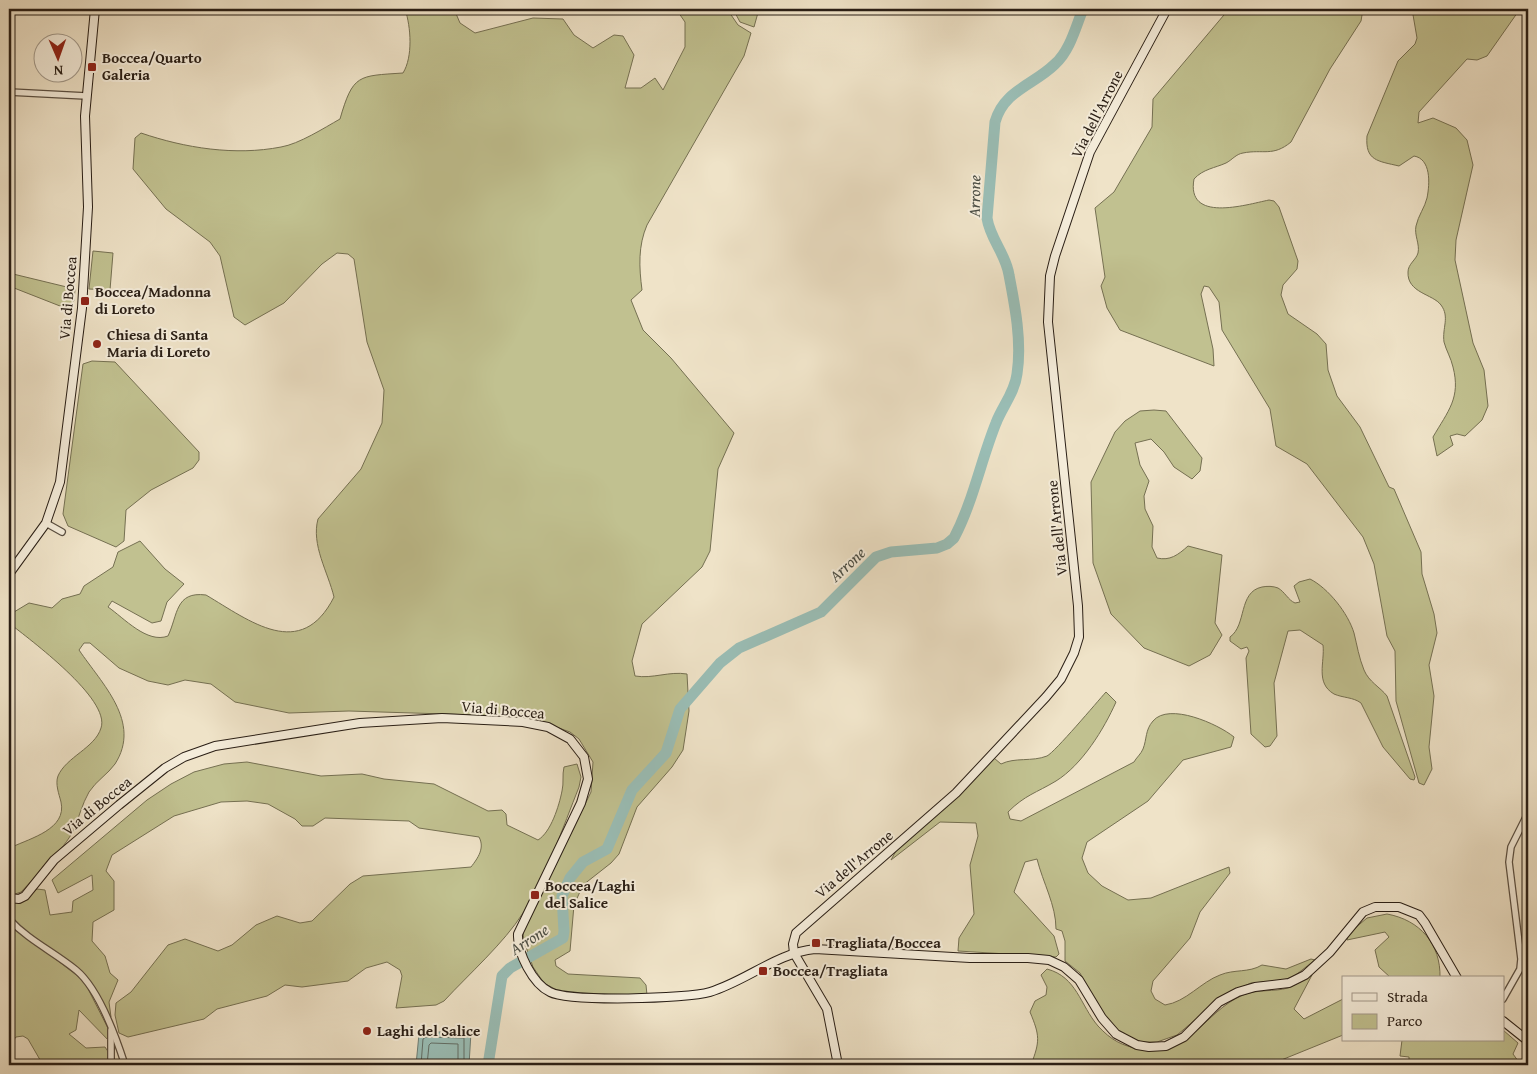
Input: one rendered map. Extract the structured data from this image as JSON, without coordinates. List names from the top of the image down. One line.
{"streets":{"street":["Via dell'Arrone","Via di Boccea"]},"crossings":[["Via dell'Arrone","Via di Boccea"]],"water":["Arrone"],"places":{"transit":["Boccea/Quarto Galeria","Boccea/Madonna di Loreto","Boccea/Laghi del Salice","Tragliata/Boccea","Boccea/Tragliata"],"other":["Chiesa di Santa Maria di Loreto","Laghi del Salice"]},"legend":["Strada","Parco"],"north":"bottom"}
